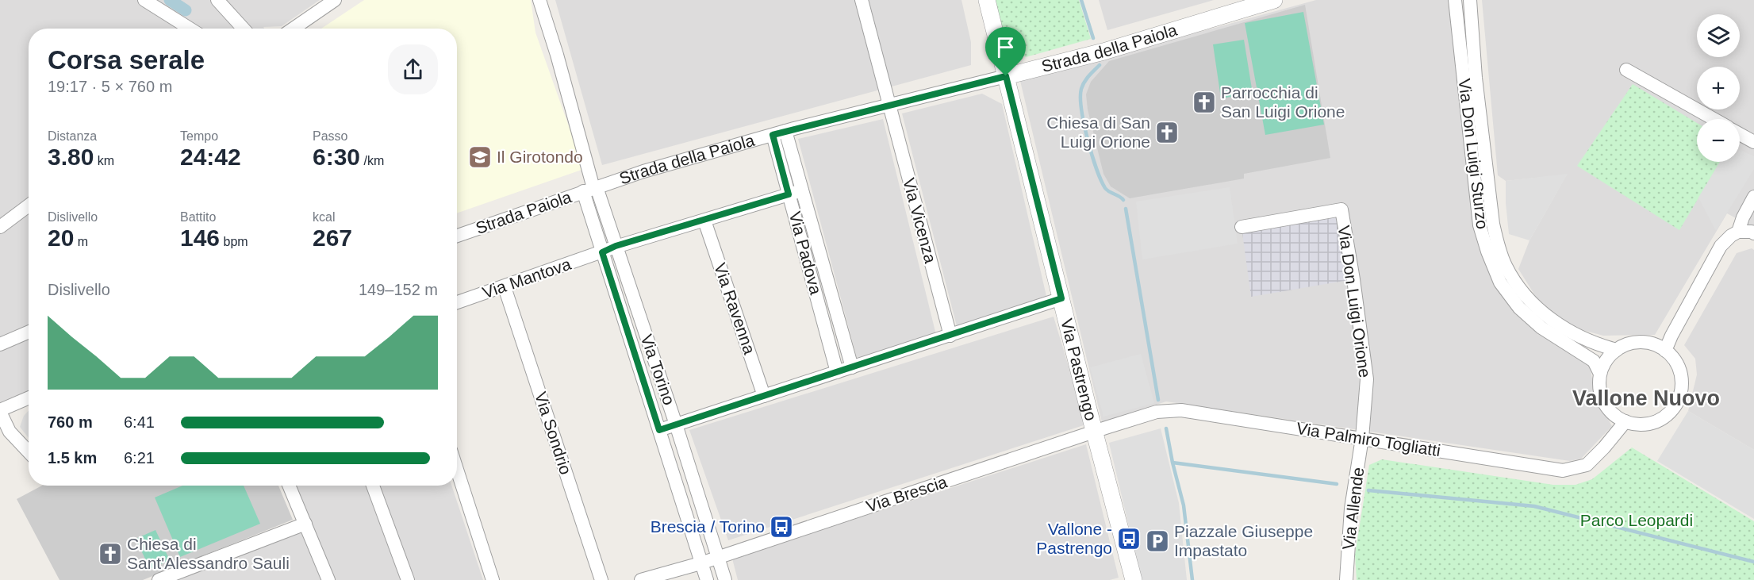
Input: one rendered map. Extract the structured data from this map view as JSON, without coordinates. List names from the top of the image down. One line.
{"streets":{"street":["Strada della Paiola","Via Don Luigi Sturzo","Strada Paiola","Via Vicenza","Via Padova","Via Mantova","Via Don Luigi Orione","Via Ravenna","Via Torino","Via Pastrengo","Via Sondrio","Via Palmiro Togliatti","Via Brescia","Via Allende"]},"crossings":[["Strada della Paiola","Strada Paiola"],["Strada della Paiola","Via Vicenza"],["Strada della Paiola","Via Padova"],["Strada della Paiola","Via Torino"],["Strada della Paiola","Via Pastrengo"],["Via Don Luigi Sturzo","Via Palmiro Togliatti"],["Strada Paiola","Via Torino"],["Via Mantova","Via Torino"],["Via Mantova","Via Sondrio"],["Via Don Luigi Orione","Via Palmiro Togliatti"],["Via Don Luigi Orione","Via Allende"],["Via Torino","Via Brescia"],["Via Pastrengo","Via Palmiro Togliatti"],["Via Pastrengo","Via Brescia"],["Via Palmiro Togliatti","Via Brescia"],["Via Palmiro Togliatti","Via Allende"]],"districts":["Vallone Nuovo"],"parks":["Parco Leopardi"],"places":{"church":["Parrocchia di San Luigi Orione","Chiesa di San Luigi Orione","Chiesa di Sant'Alessandro Sauli"],"school or university":["Il Girotondo"],"bus stop":["Brescia / Torino","Vallone - Pastrengo"],"parking":["Piazzale Giuseppe Impastato"]},"page":{"map_buttons":["+","−"],"heading":["Corsa serale","19:17 · 5 × 760 m"],"stats":[["Distanza","3.80 km"],["Tempo","24:42"],["Passo","6:30 /km"],["Dislivello","20 m"],["Battito","146 bpm"],["kcal","267"]],"chart":["Dislivello","149–152 m"],"list":[{"name":"760 m","note":"6:41"},{"name":"1.5 km","note":"6:21"}]}}
